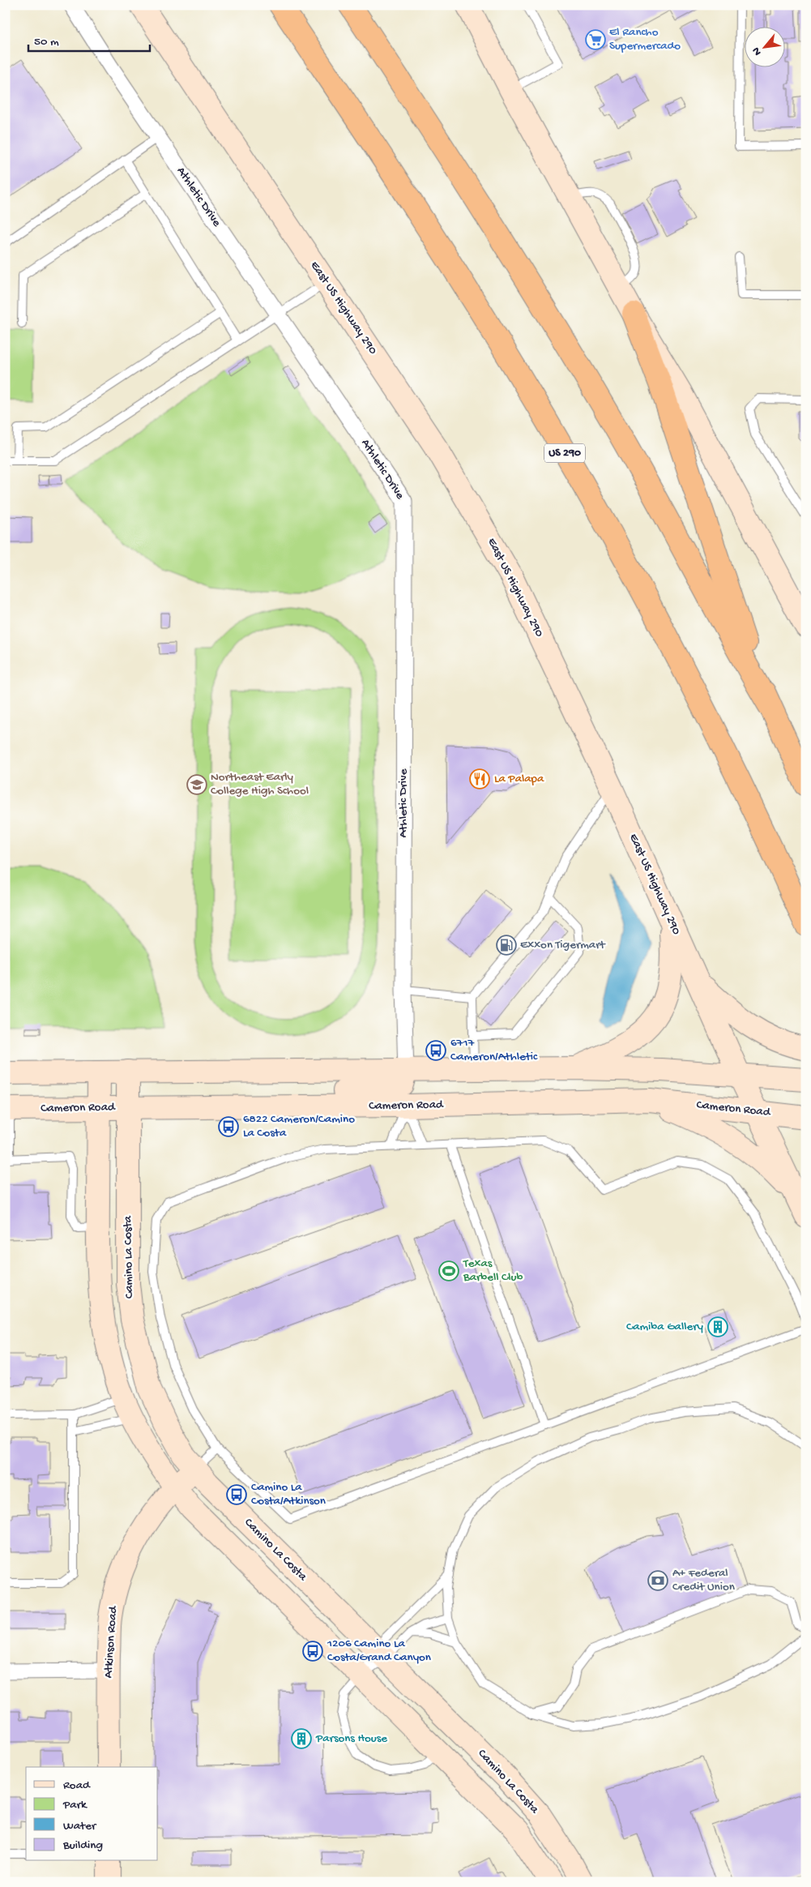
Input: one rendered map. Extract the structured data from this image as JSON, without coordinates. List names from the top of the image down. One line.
{"streets":{"highway":["US 290"],"main road":["East US Highway 290","Cameron Road","Camino La Costa","Atkinson Road"],"street":["Athletic Drive"]},"crossings":[["East US Highway 290","Cameron Road"],["Cameron Road","Camino La Costa"],["Camino La Costa","Atkinson Road"]],"places":{"supermarket":["El Rancho Supermercado"],"restaurant":["La Palapa"],"school or university":["Northeast Early College High School"],"fuel station":["Exxon Tigermart"],"bus stop":["6717 Cameron/Athletic","6822 Cameron/Camino La Costa","Camino La Costa/Atkinson","1206 Camino La Costa/Grand Canyon"],"sports":["Texas Barbell Club"],"building":["Camiba Gallery","Parsons House"],"bank":["A+ Federal Credit Union"]},"legend":["Road","Park","Water","Building"],"scale_bar":"50 m","north":"bottom left"}
